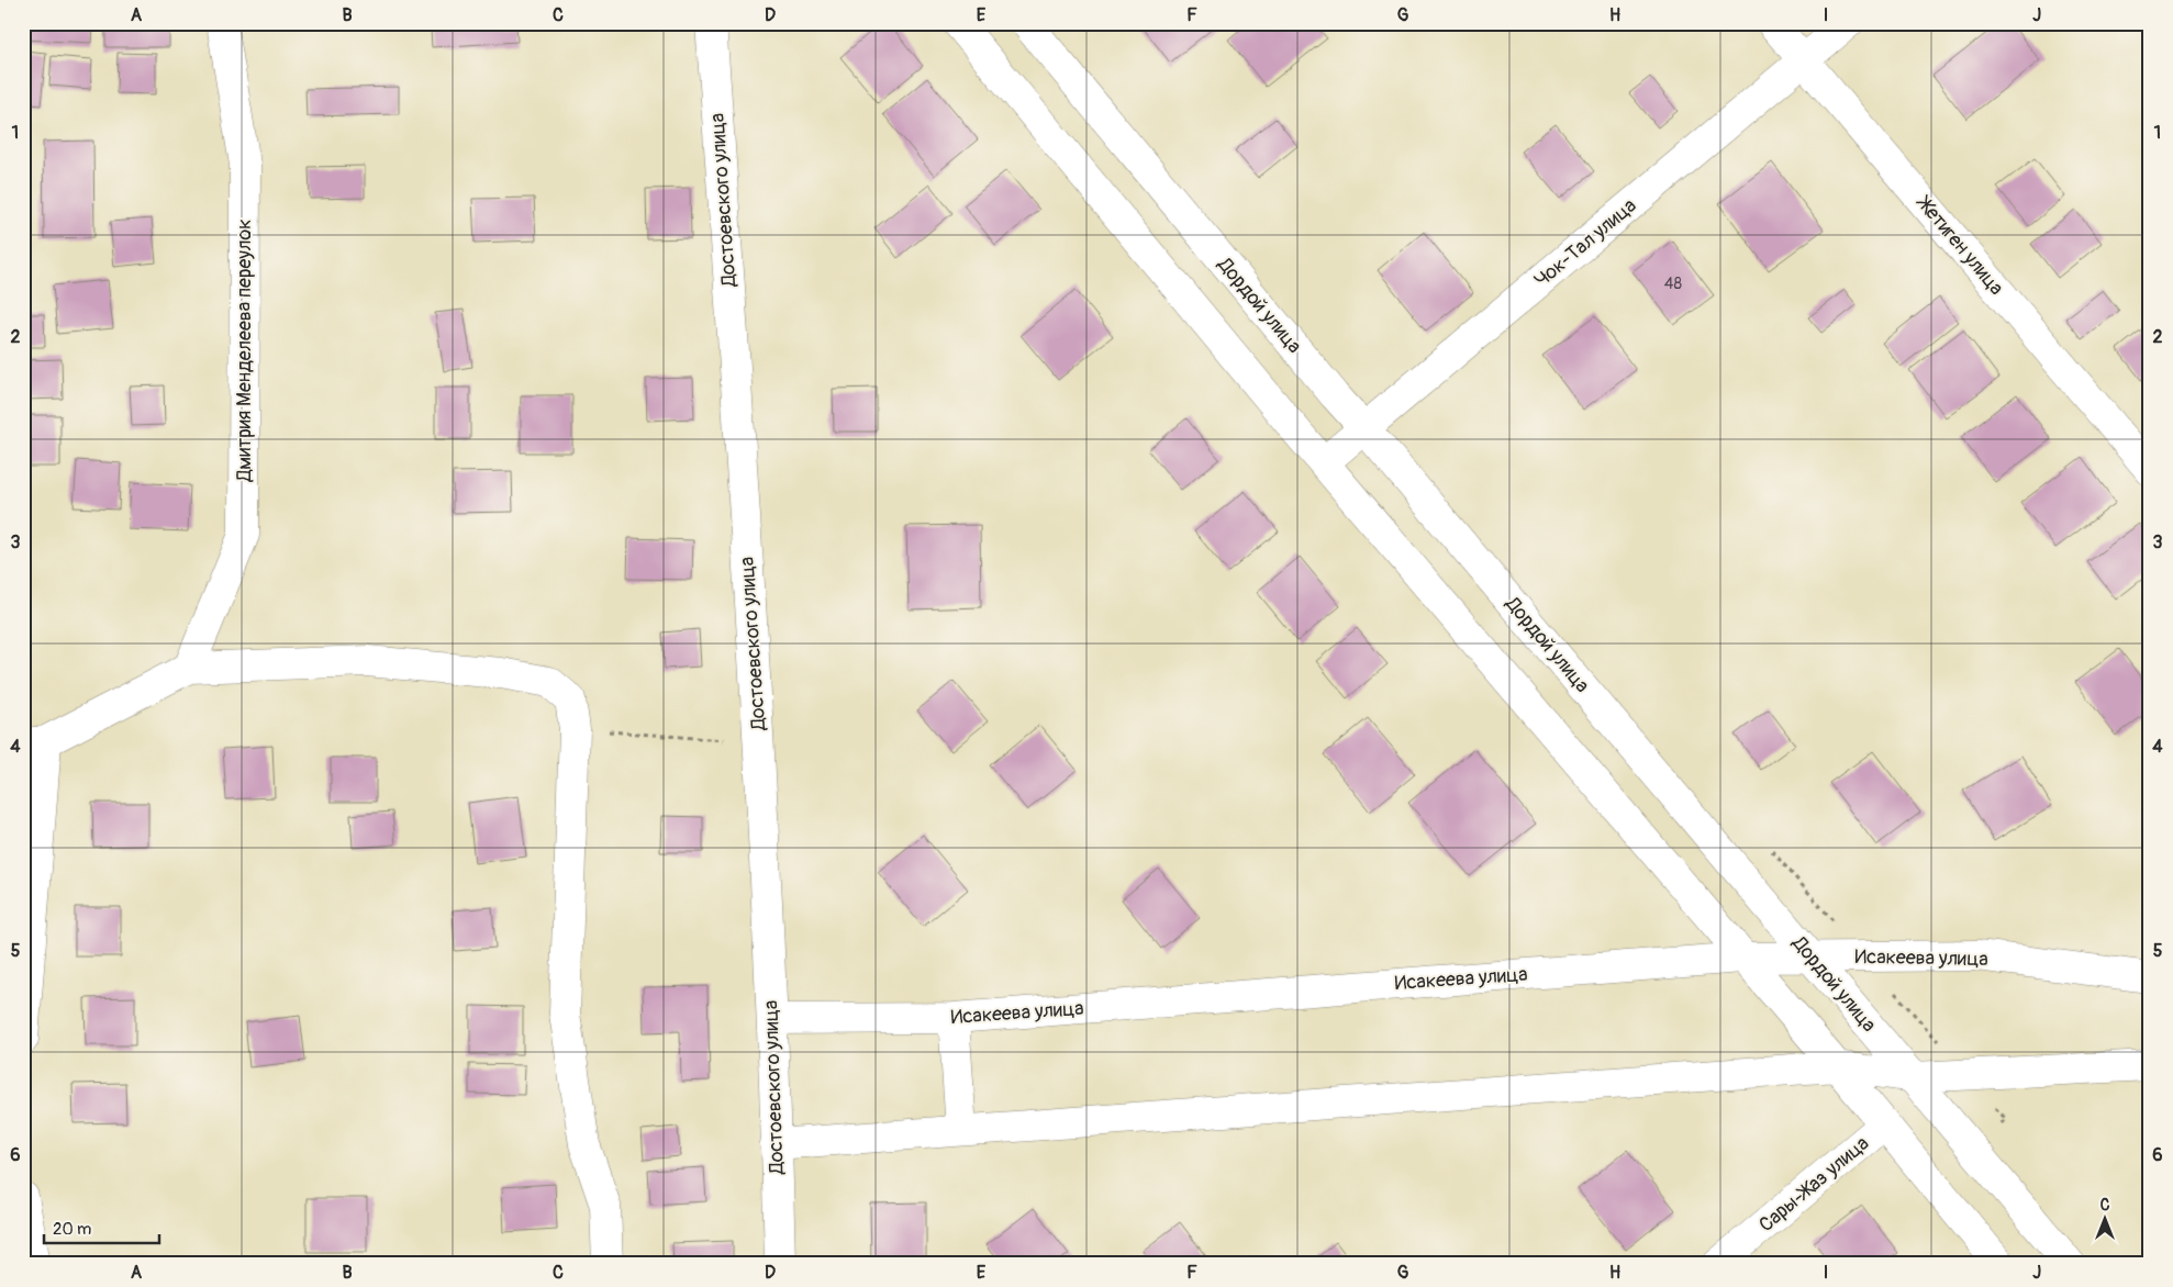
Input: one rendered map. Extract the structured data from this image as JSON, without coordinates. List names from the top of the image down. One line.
{"streets":{"street":["Достоевского улица","Чок-Тал улица","Жетиген улица","Дордой улица","Дмитрия Менделеева переулок","Исакеева улица","Сары-Жаз улица"]},"crossings":[["Достоевского улица","Исакеева улица"],["Чок-Тал улица","Жетиген улица"],["Чок-Тал улица","Дордой улица"],["Дордой улица","Исакеева улица"]],"house_numbers":["48"],"scale_bar":"20 m","north":"top","grid":{"columns":["A","B","C","D","E","F","G","H","I","J"],"rows":["1","2","3","4","5","6"]}}
